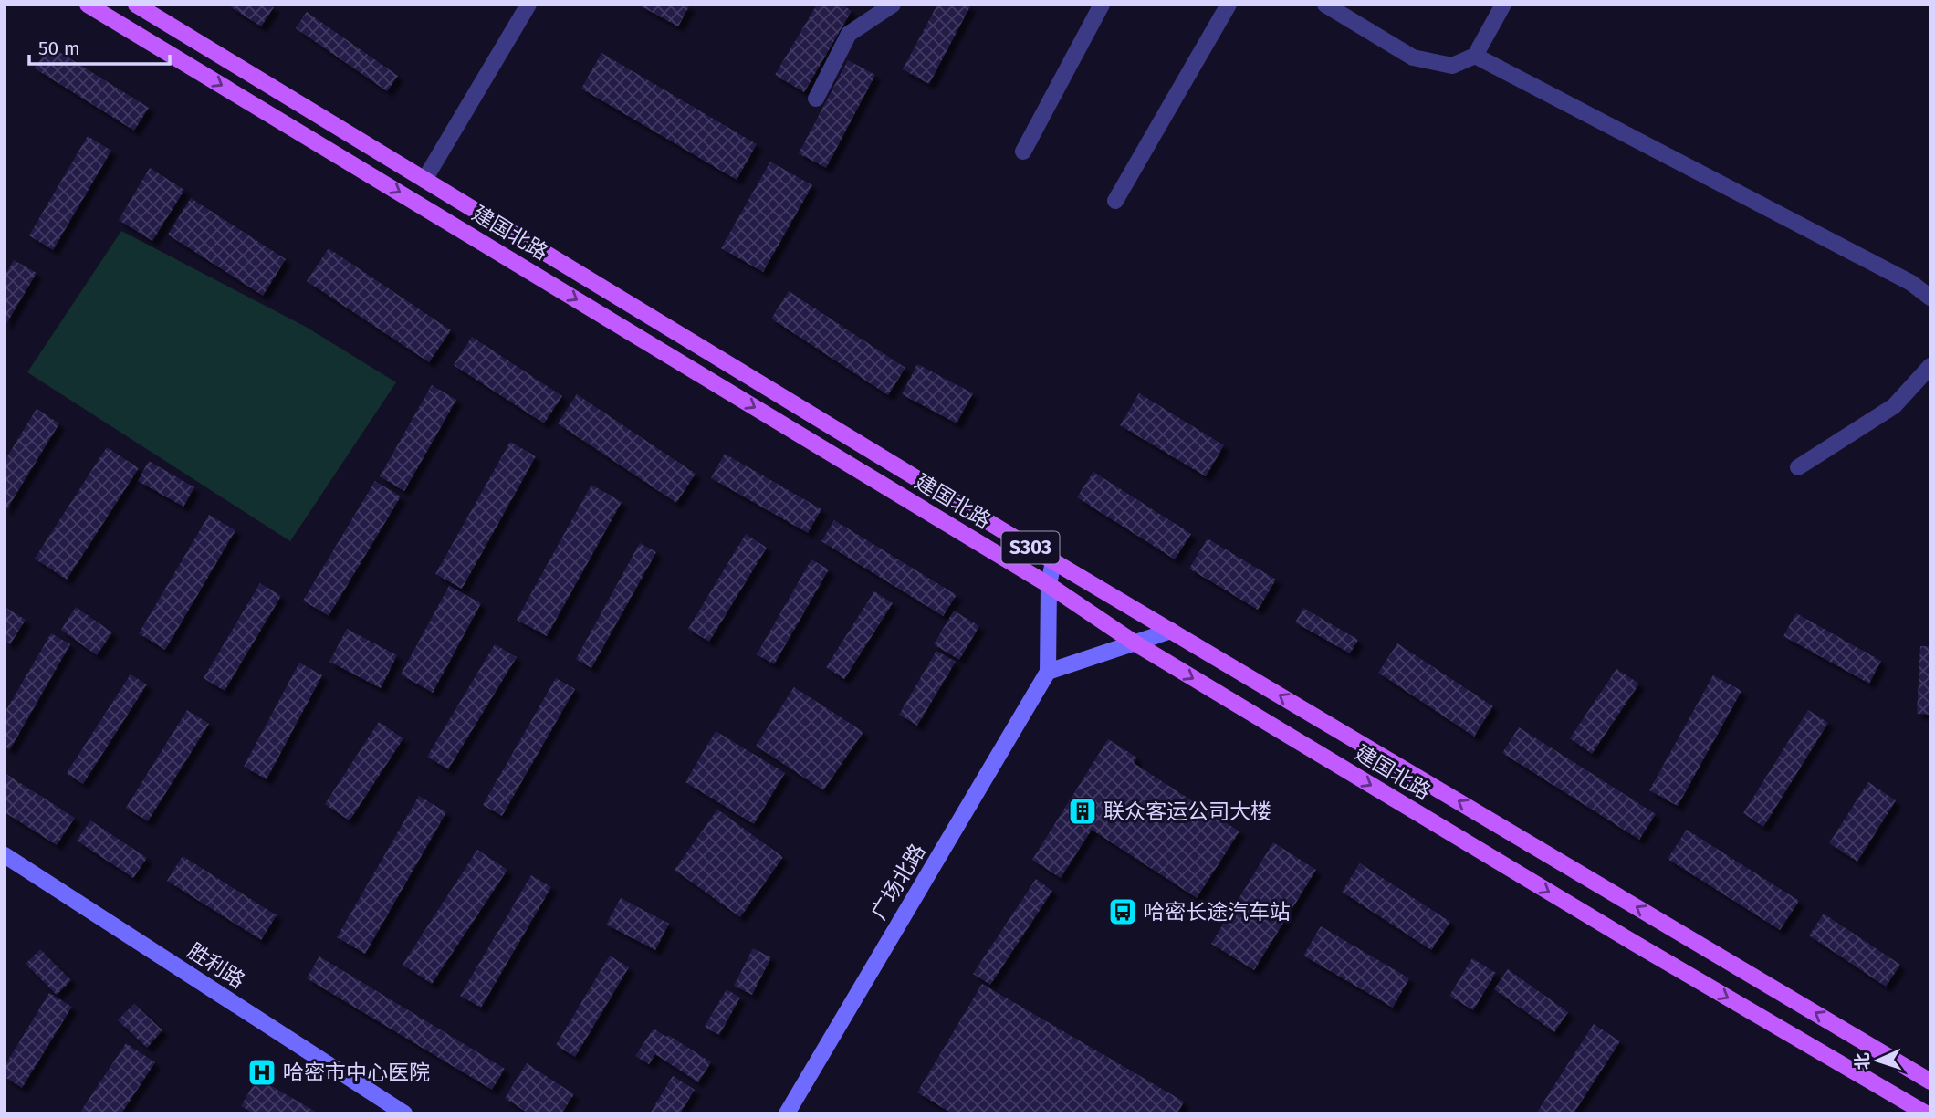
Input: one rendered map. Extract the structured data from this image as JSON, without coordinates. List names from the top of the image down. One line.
{"streets":{"main road":["建国北路","S303","广场北路","胜利路"]},"places":{"building":["联众客运公司大楼"],"bus stop":["哈密长途汽车站"],"hospital":["哈密市中心医院"]},"scale_bar":"50 m","north":"left"}
